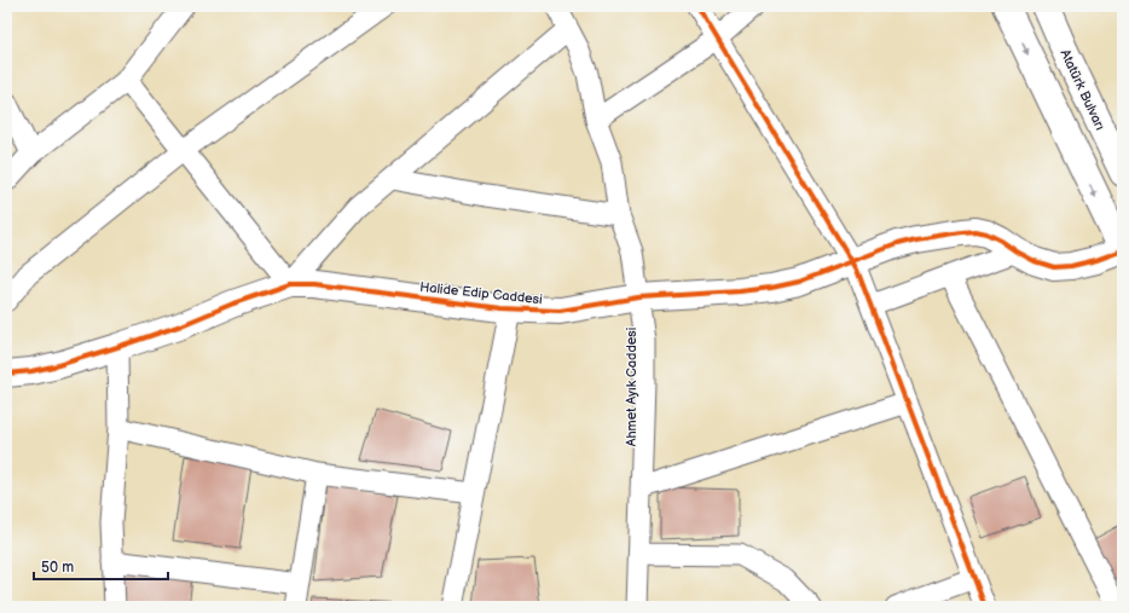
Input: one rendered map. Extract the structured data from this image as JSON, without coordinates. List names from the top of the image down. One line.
{"streets":{"street":["Atatürk Bulvarı","Halide Edip Caddesi","Ahmet Ayık Caddesi"]},"crossings":[["Halide Edip Caddesi","Ahmet Ayık Caddesi"]],"scale_bar":"50 m"}
